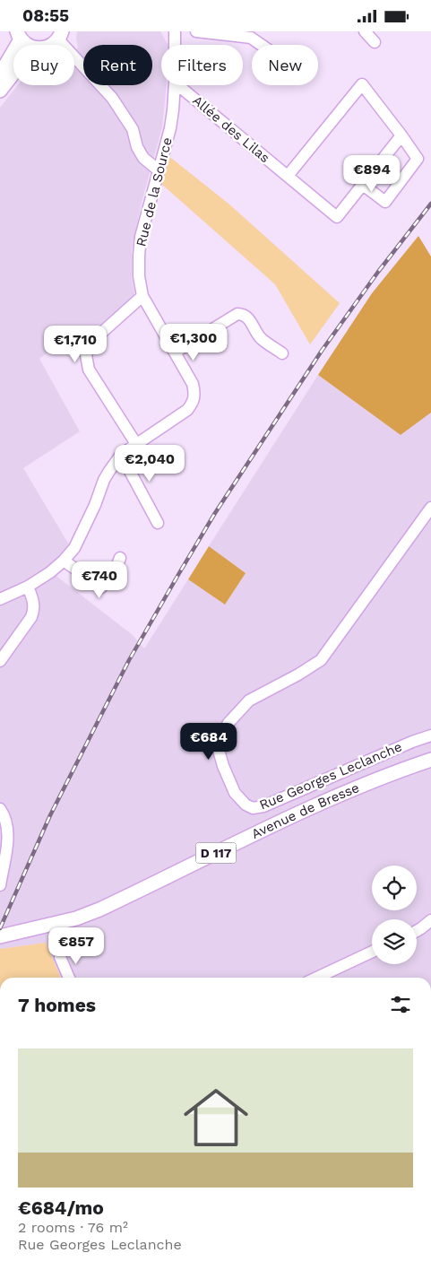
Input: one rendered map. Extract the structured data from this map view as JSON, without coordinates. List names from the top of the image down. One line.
{"streets":{"main road":["Avenue de Bresse","D 117"],"street":["Allée des Lilas","Rue de la Source","Rue Georges Leclanche"]},"page":{"status":"08:55","chip":["Buy","Rent","Filters","New"],"price":["€894","€1,300","€1,710","€2,040","€740","€684","€857"],"heading":"7 homes","list":[{"name":"€684/mo","note":"2 rooms · 76 m² · Rue Georges Leclanche"}]}}
